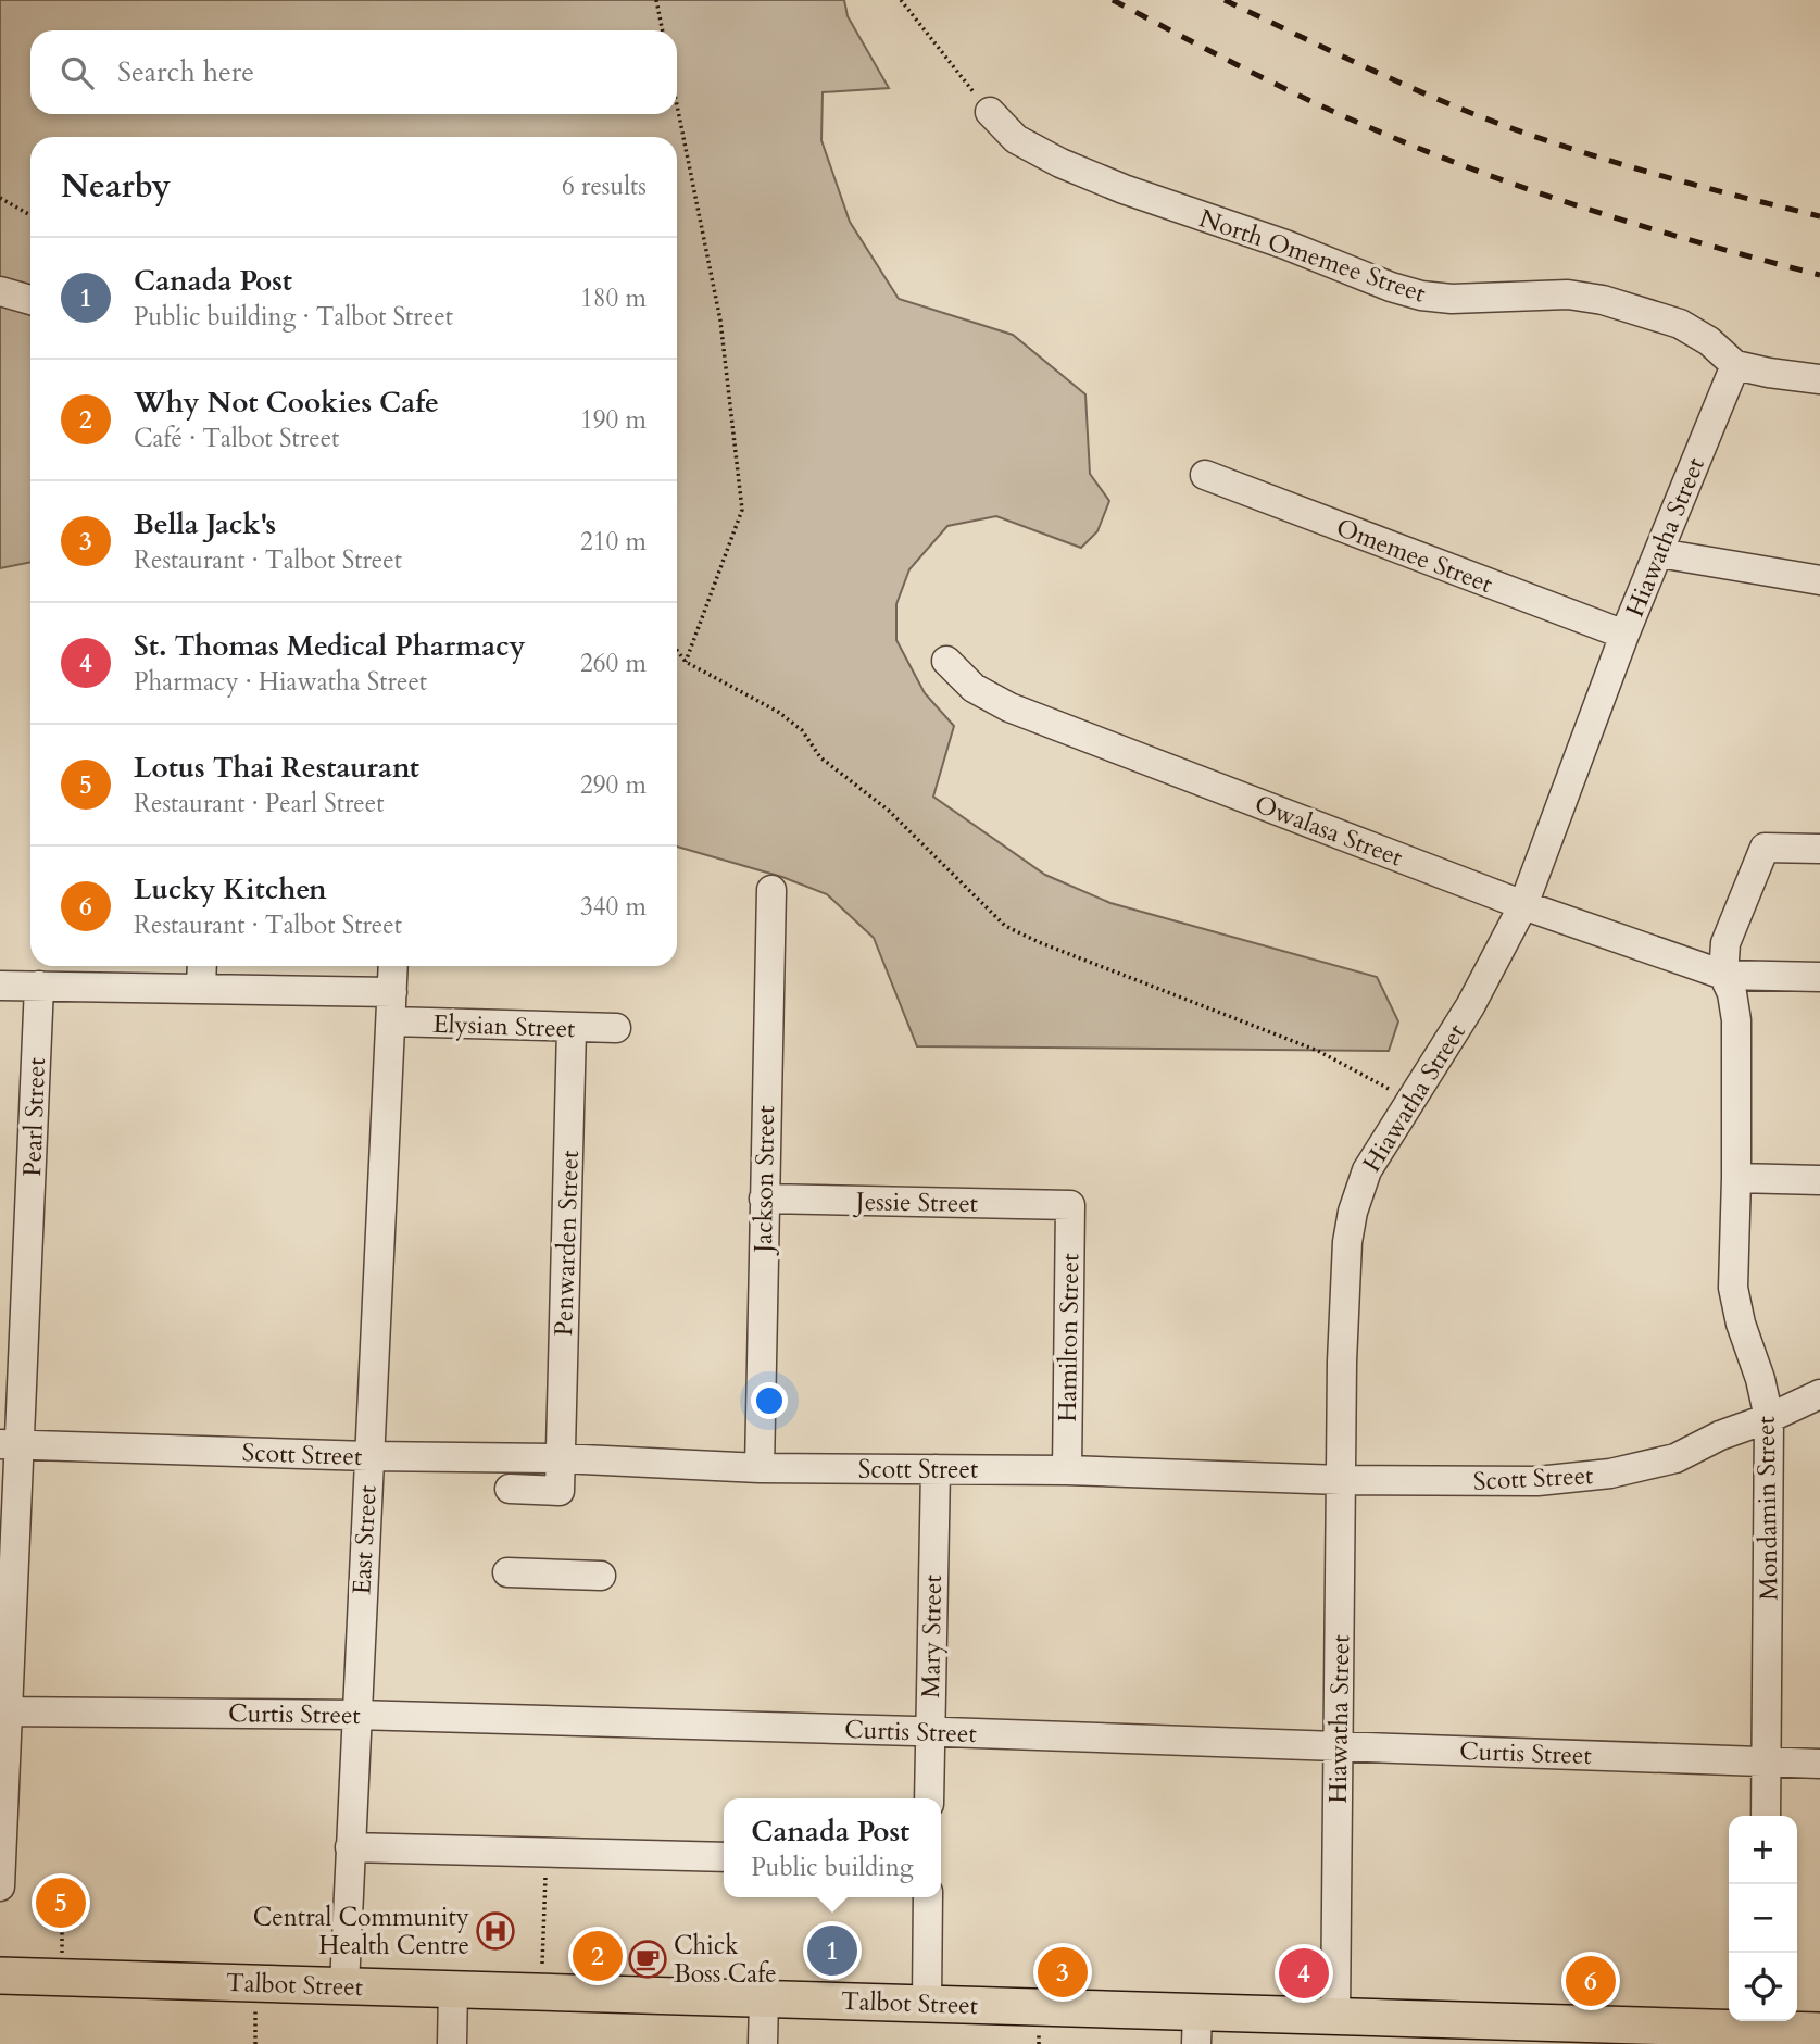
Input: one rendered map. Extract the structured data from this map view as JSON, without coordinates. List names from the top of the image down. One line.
{"streets":{"main road":["Talbot Street"],"street":["North Omemee Street","Hiawatha Street","Omemee Street","Owalasa Street","Elysian Street","Pearl Street","Jackson Street","Jessie Street","Penwarden Street","Hamilton Street","Scott Street","Mondamin Street","East Street","Mary Street","Curtis Street"]},"crossings":[["North Omemee Street","Hiawatha Street"],["Hiawatha Street","Omemee Street"],["Hiawatha Street","Owalasa Street"],["Hiawatha Street","Scott Street"],["Hiawatha Street","Curtis Street"],["Hiawatha Street","Talbot Street"],["Owalasa Street","Mondamin Street"],["Elysian Street","Penwarden Street"],["Elysian Street","East Street"],["Pearl Street","Scott Street"],["Pearl Street","Curtis Street"],["Jackson Street","Jessie Street"],["Jackson Street","Scott Street"],["Jessie Street","Hamilton Street"],["Penwarden Street","Scott Street"],["Hamilton Street","Scott Street"],["Scott Street","Mondamin Street"],["Scott Street","East Street"],["Scott Street","Mary Street"],["Mondamin Street","Curtis Street"],["East Street","Curtis Street"],["East Street","Talbot Street"],["Mary Street","Curtis Street"]],"places":{"hospital":["Central Community Health Centre"],"cafe":["Chick Boss Cafe"]},"page":{"search":"Search here","heading":["Nearby","6 results"],"list":[{"mark":"1","name":"Canada Post","note":"Public building · Talbot Street","value":"180 m"},{"mark":"2","name":"Why Not Cookies Cafe","note":"Café · Talbot Street","value":"190 m"},{"mark":"3","name":"Bella Jack's","note":"Restaurant · Talbot Street","value":"210 m"},{"mark":"4","name":"St. Thomas Medical Pharmacy","note":"Pharmacy · Hiawatha Street","value":"260 m"},{"mark":"5","name":"Lotus Thai Restaurant","note":"Restaurant · Pearl Street","value":"290 m"},{"mark":"6","name":"Lucky Kitchen","note":"Restaurant · Talbot Street","value":"340 m"}],"popup":["Canada Post","Public building"],"map_buttons":["+","−"],"pins":["5","1","2","3","4","6"]}}
